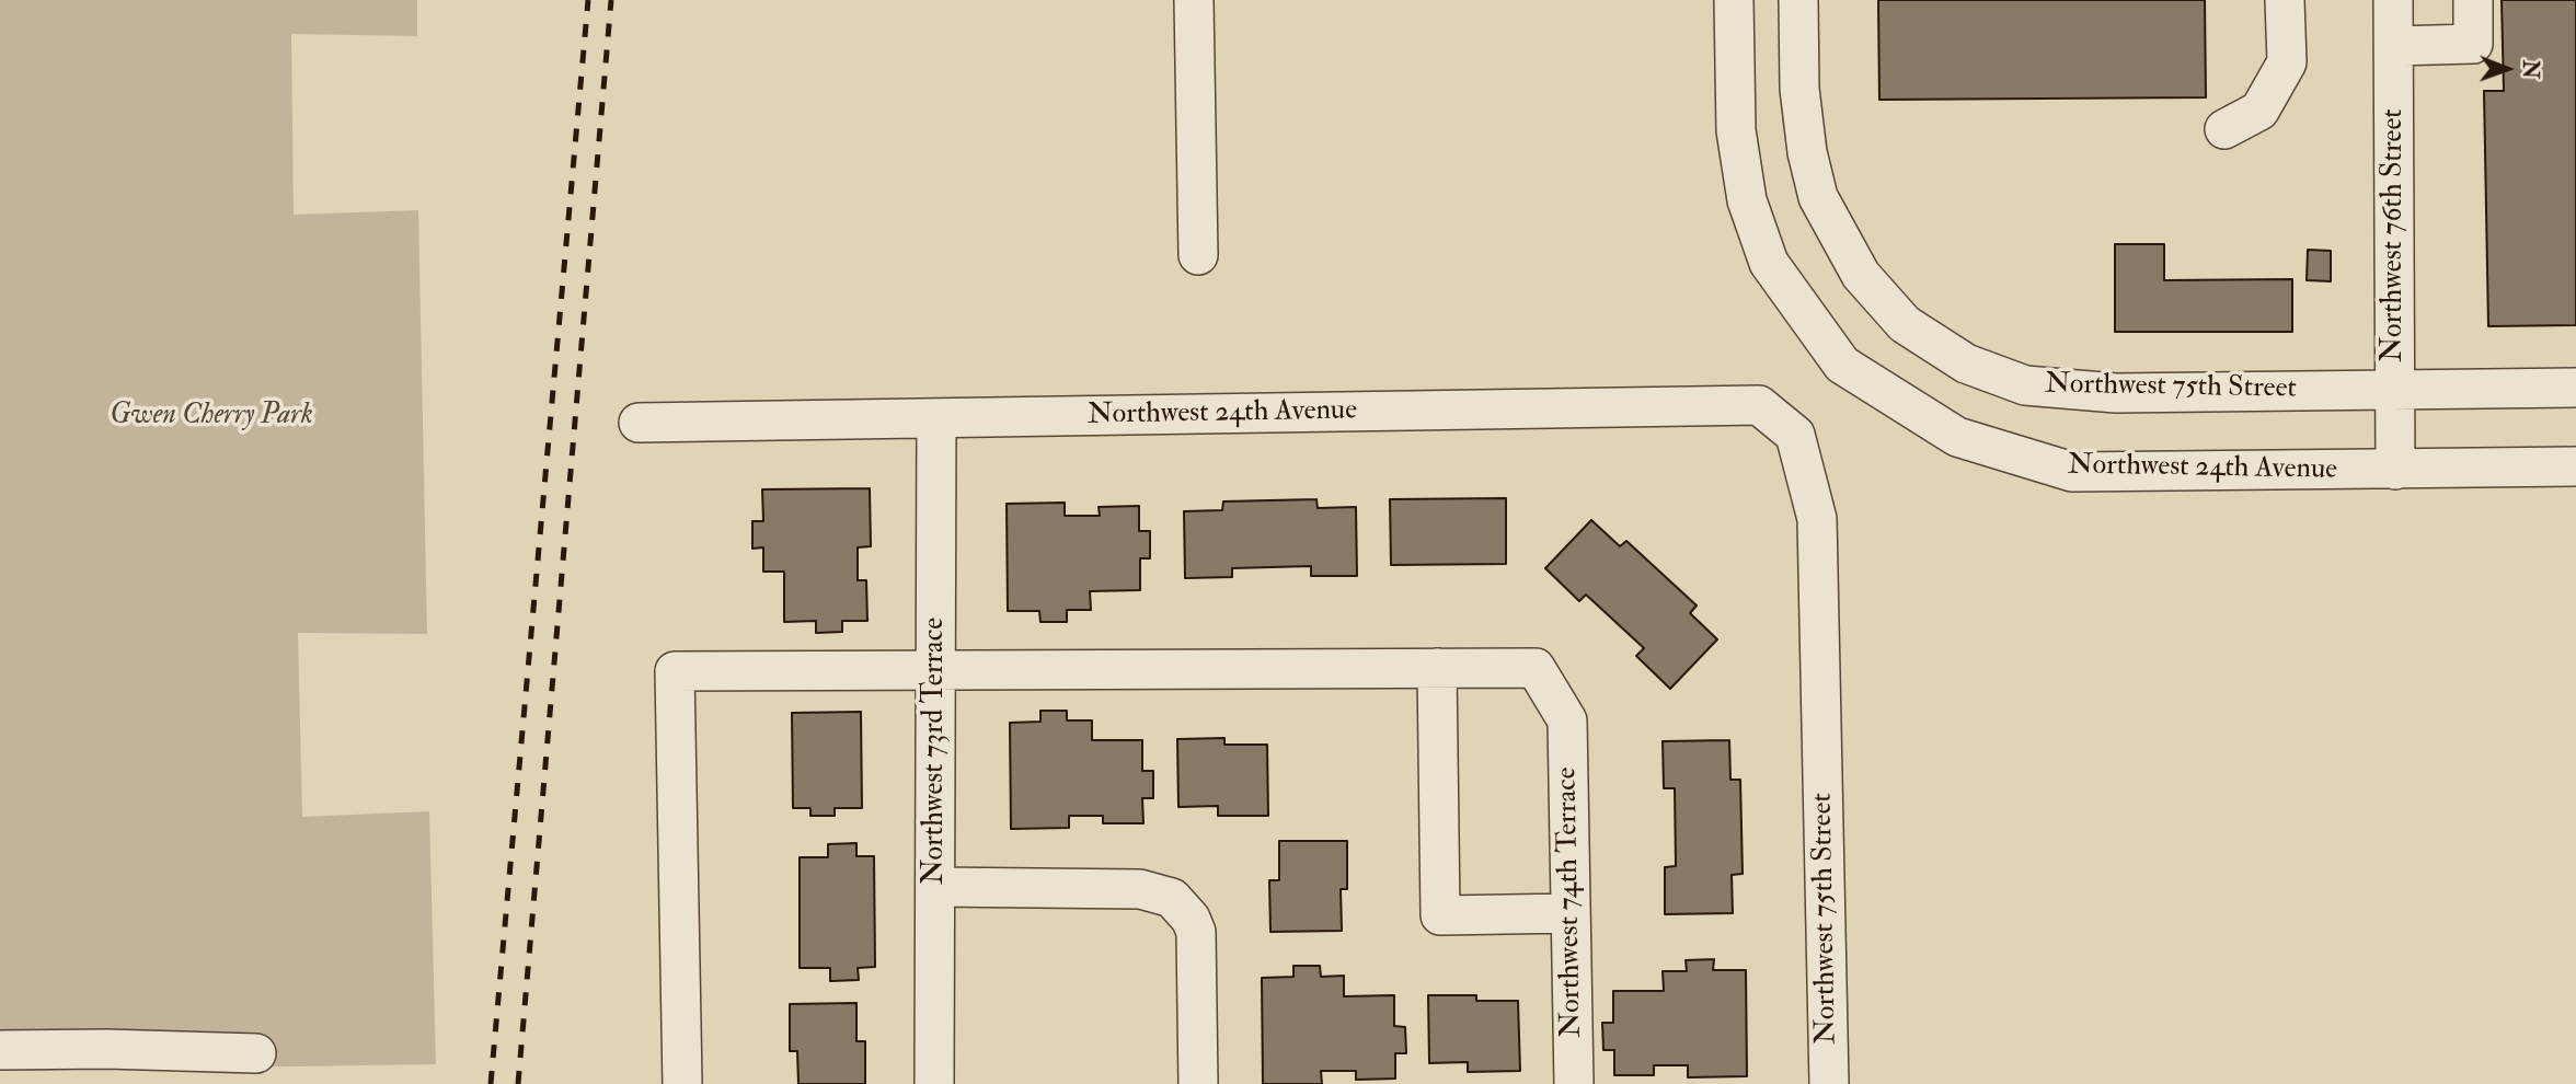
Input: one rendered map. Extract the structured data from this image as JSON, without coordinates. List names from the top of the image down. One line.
{"streets":{"street":["Northwest 76th Street","Northwest 75th Street","Northwest 24th Avenue","Northwest 73rd Terrace","Northwest 74th Terrace"]},"crossings":[["Northwest 76th Street","Northwest 75th Street"],["Northwest 76th Street","Northwest 24th Avenue"],["Northwest 75th Street","Northwest 24th Avenue"],["Northwest 24th Avenue","Northwest 73rd Terrace"]],"parks":["Gwen Cherry Park"],"north":"right"}
